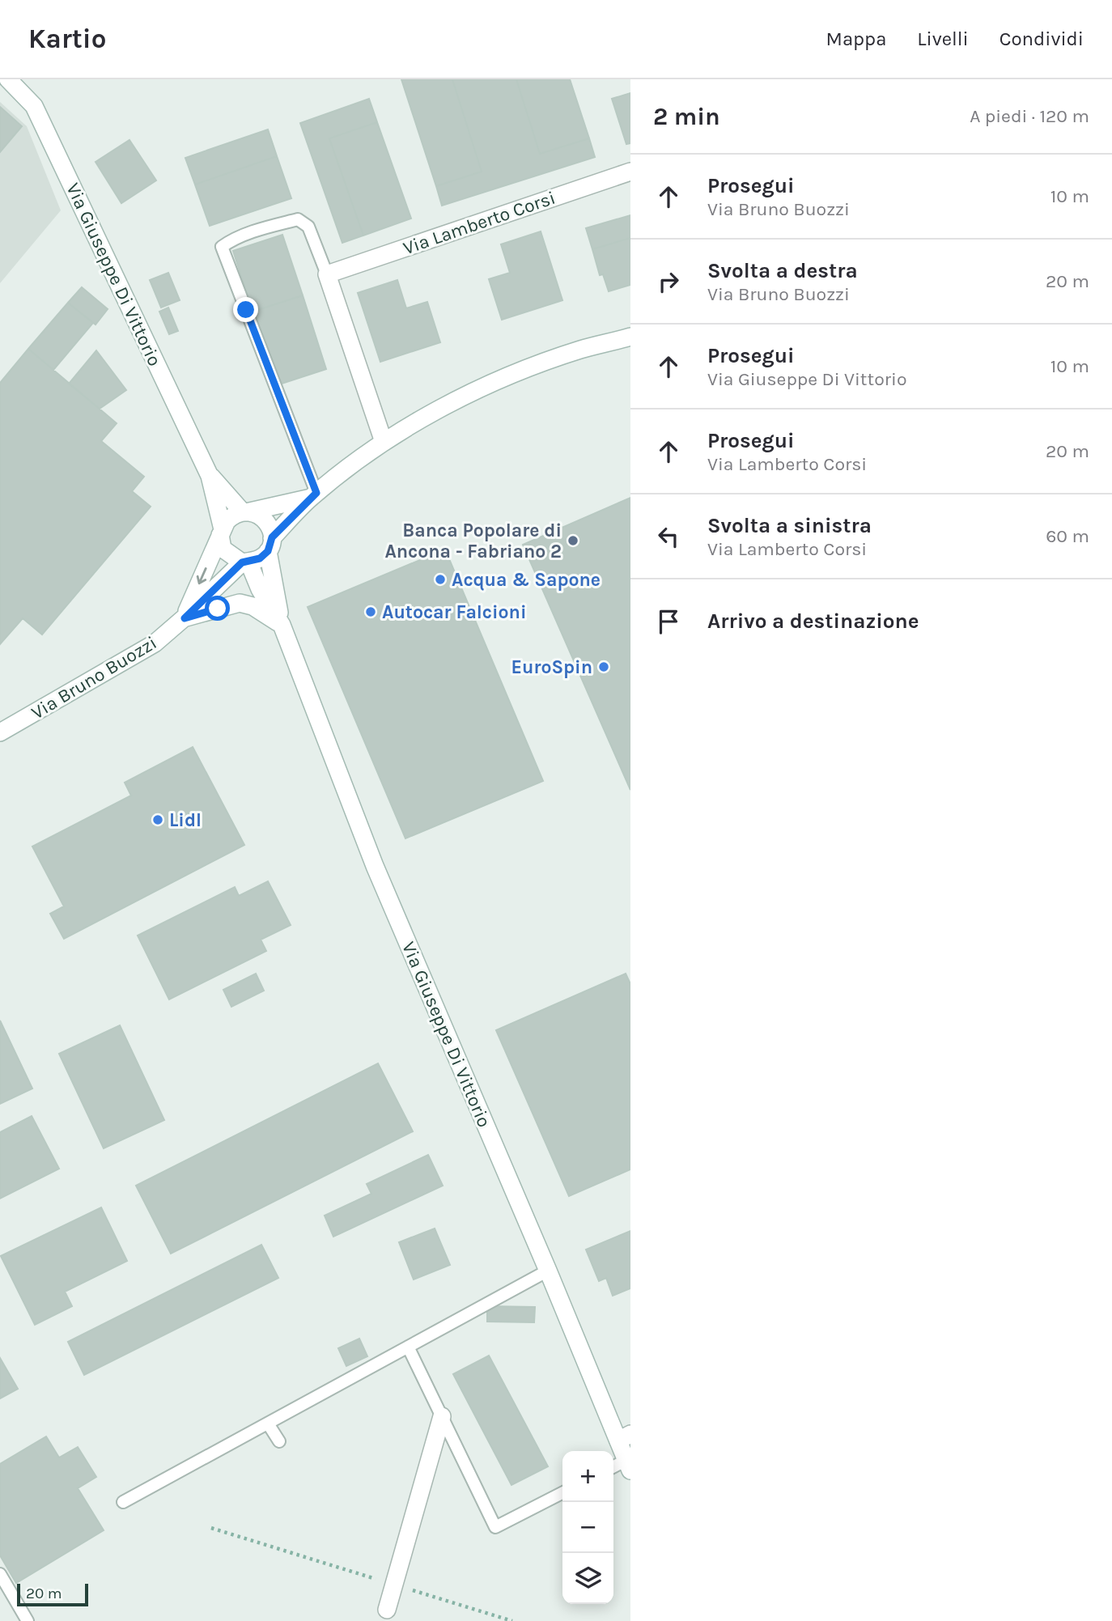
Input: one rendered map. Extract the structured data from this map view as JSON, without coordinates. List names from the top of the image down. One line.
{"streets":{"main road":["Via Lamberto Corsi","Via Giuseppe Di Vittorio","Via Bruno Buozzi"]},"crossings":[["Via Giuseppe Di Vittorio","Via Bruno Buozzi"]],"places":["Banca Popolare di Ancona - Fabriano 2","Acqua & Sapone","Autocar Falcioni","EuroSpin","Lidl"],"scale_bar":"20 m","page":{"header":"Kartio","nav":["Mappa","Livelli","Condividi"],"heading":["2 min","A piedi · 120 m"],"list":[["Prosegui","Via Bruno Buozzi","10 m"],["Svolta a destra","Via Bruno Buozzi","20 m"],["Prosegui","Via Giuseppe Di Vittorio","10 m"],["Prosegui","Via Lamberto Corsi","20 m"],["Svolta a sinistra","Via Lamberto Corsi","60 m"],"Arrivo a destinazione"],"map_buttons":["+","−"],"scale":"20 m"}}
